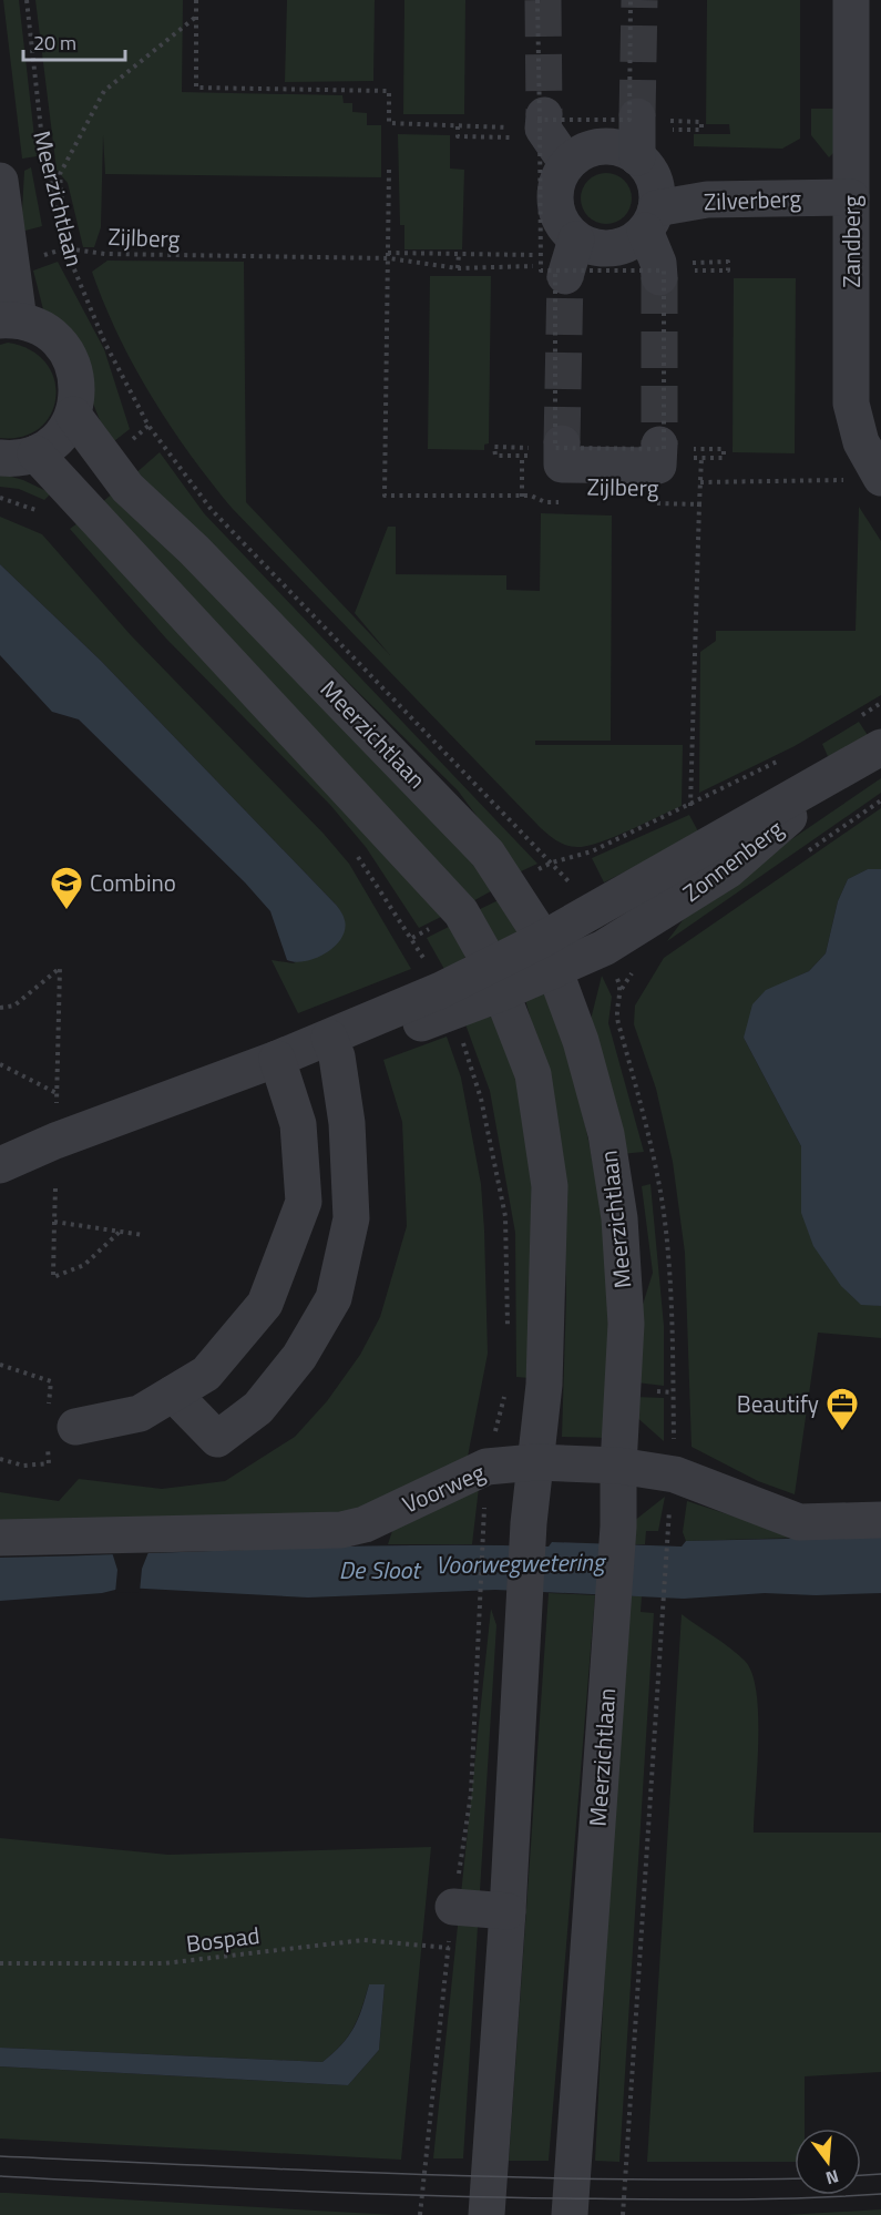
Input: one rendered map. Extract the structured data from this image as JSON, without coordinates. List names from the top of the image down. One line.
{"streets":{"street":["Meerzichtlaan","Zilverberg","Zandberg","Zonnenberg","Voorweg"],"path":["Zijlberg","Bospad"]},"crossings":[["Meerzichtlaan","Zijlberg"],["Meerzichtlaan","Zonnenberg"],["Meerzichtlaan","Voorweg"],["Zilverberg","Zijlberg"],["Zilverberg","Zandberg"]],"water":["Voorwegwetering","De Sloot"],"places":{"school or university":["Combino"],"office":["Beautify"]},"scale_bar":"20 m","north":"bottom"}
